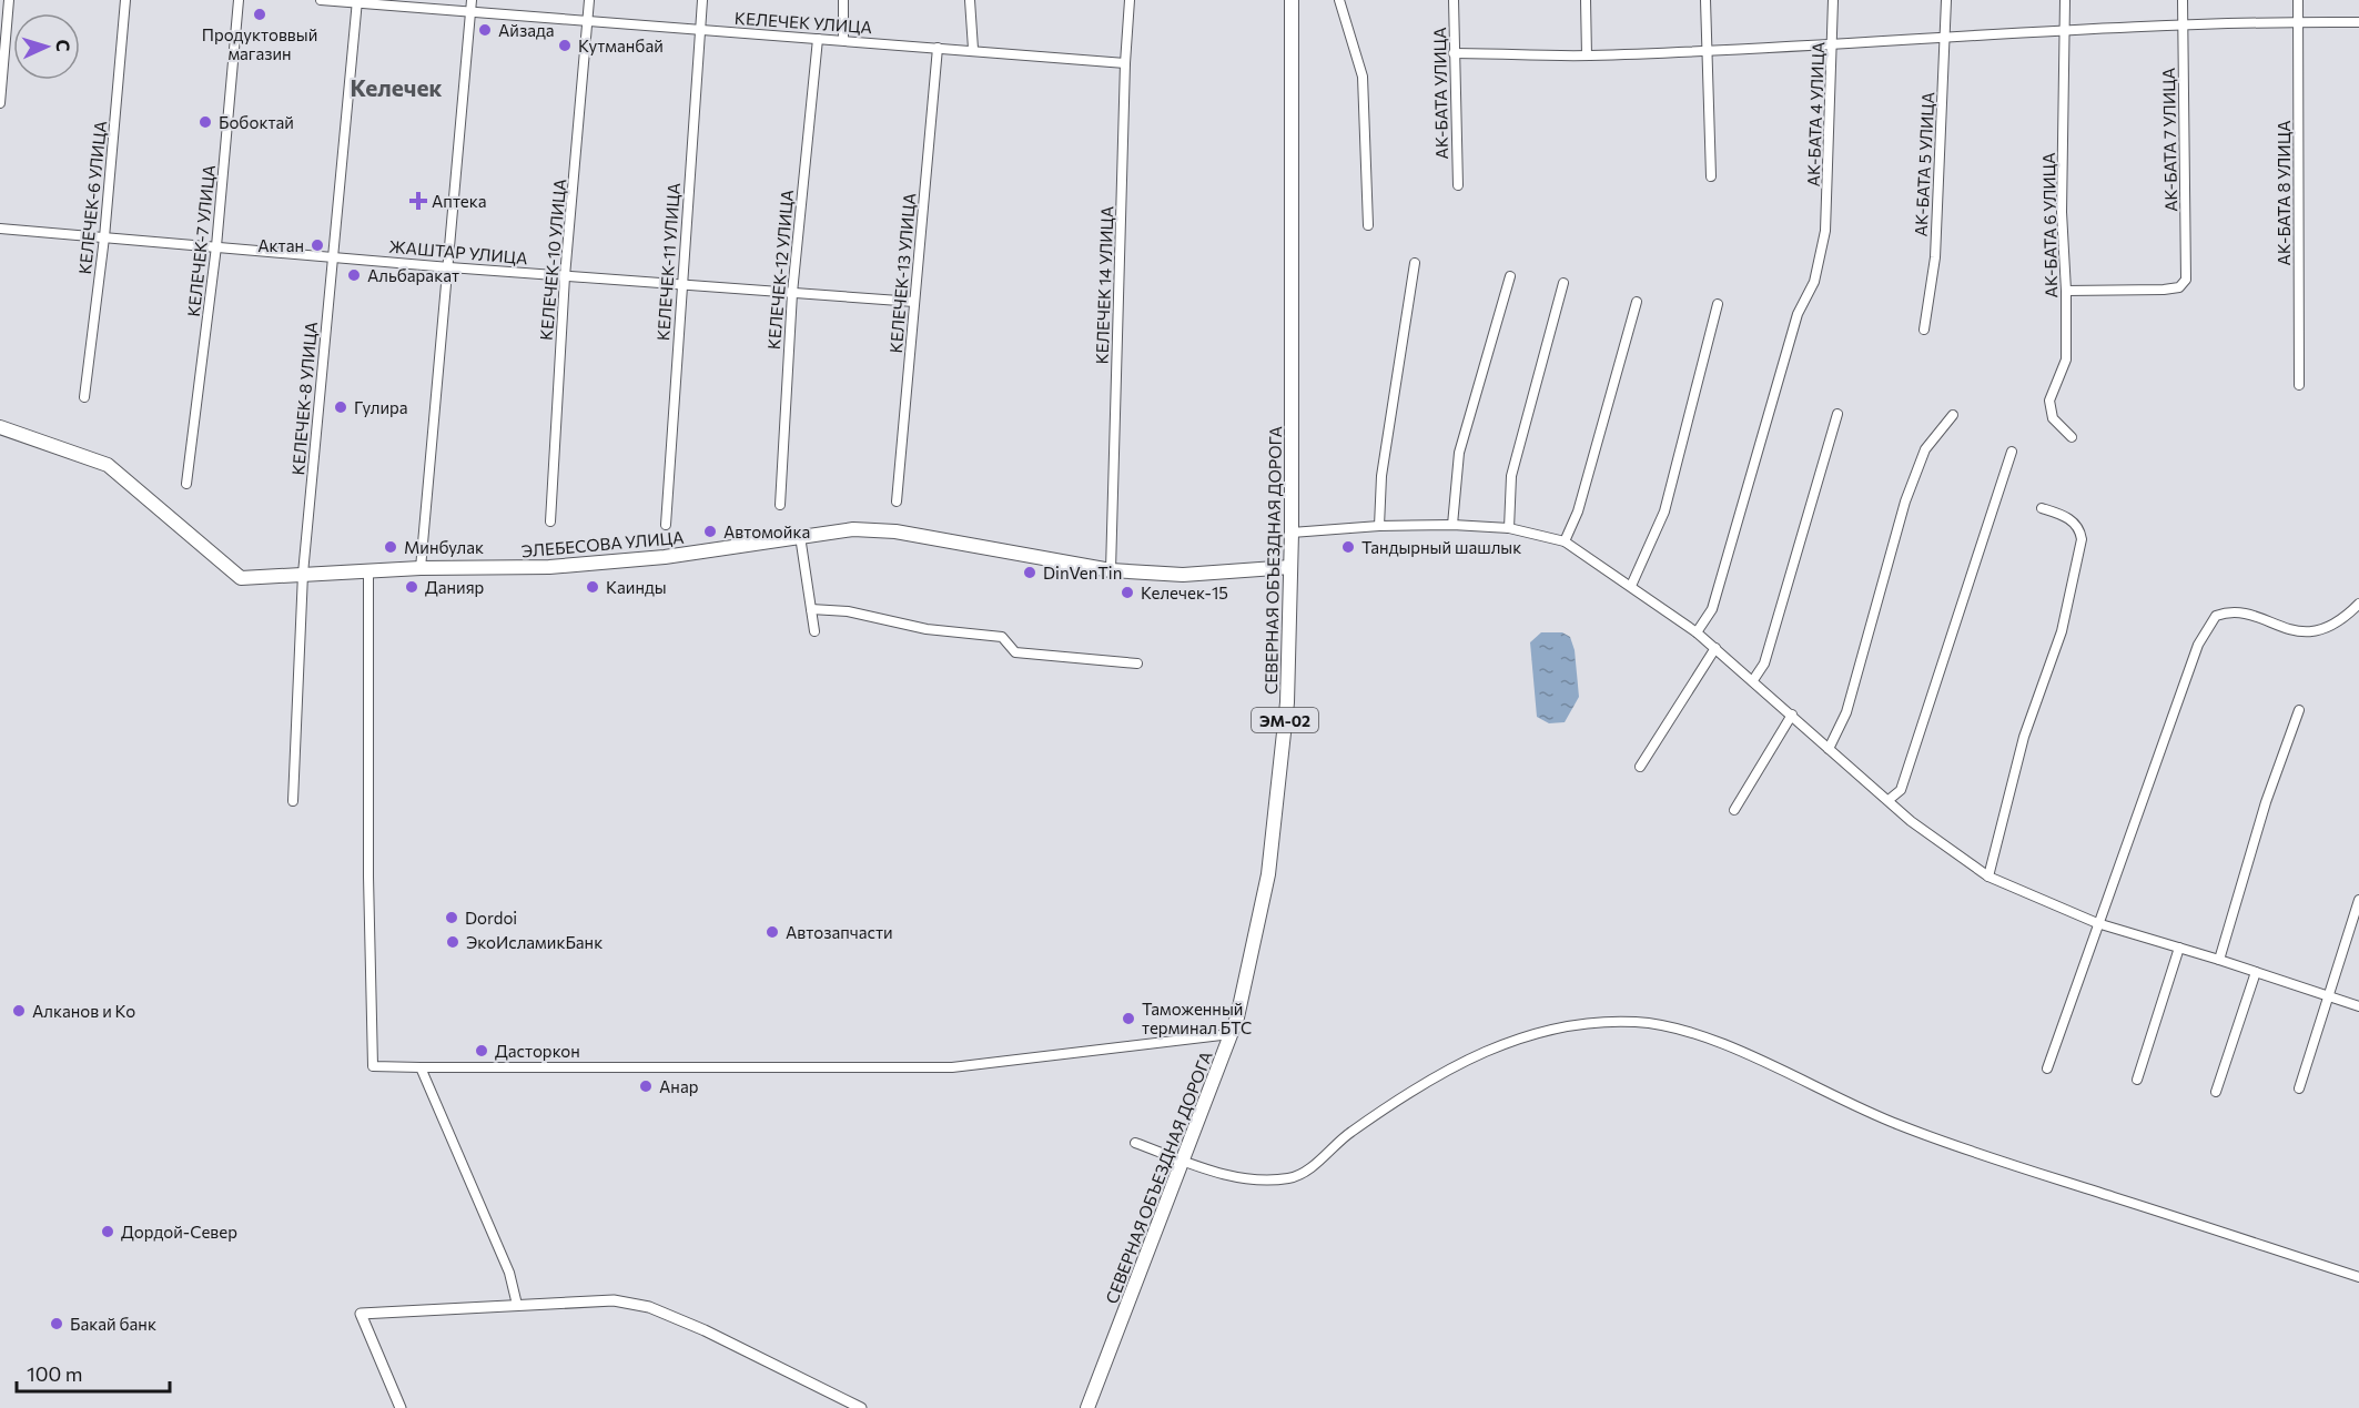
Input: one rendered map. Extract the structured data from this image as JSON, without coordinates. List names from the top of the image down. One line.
{"streets":{"main road":["ЭЛЕБЕСОВА УЛИЦА","СЕВЕРНАЯ ОБЪЕЗДНАЯ ДОРОГА","ЭМ-02"],"street":["КЕЛЕЧЕК УЛИЦА","АК-БАТА УЛИЦА","АК-БАТА 4 УЛИЦА","АК-БАТА 7 УЛИЦА","АК-БАТА 5 УЛИЦА","АК-БАТА 8 УЛИЦА","КЕЛЕЧЕК-6 УЛИЦА","АК-БАТА 6 УЛИЦА","КЕЛЕЧЕК-7 УЛИЦА","ЖАШТАР УЛИЦА","КЕЛЕЧЕК-10 УЛИЦА","КЕЛЕЧЕК-11 УЛИЦА","КЕЛЕЧЕК-12 УЛИЦА","КЕЛЕЧЕК-13 УЛИЦА","КЕЛЕЧЕК 14 УЛИЦА","КЕЛЕЧЕК-8 УЛИЦА"]},"crossings":[["КЕЛЕЧЕК УЛИЦА","КЕЛЕЧЕК-10 УЛИЦА"],["КЕЛЕЧЕК УЛИЦА","КЕЛЕЧЕК-11 УЛИЦА"],["КЕЛЕЧЕК УЛИЦА","КЕЛЕЧЕК-12 УЛИЦА"],["КЕЛЕЧЕК УЛИЦА","КЕЛЕЧЕК-13 УЛИЦА"],["КЕЛЕЧЕК УЛИЦА","КЕЛЕЧЕК 14 УЛИЦА"],["КЕЛЕЧЕК УЛИЦА","КЕЛЕЧЕК-8 УЛИЦА"],["АК-БАТА 7 УЛИЦА","АК-БАТА 6 УЛИЦА"],["КЕЛЕЧЕК-6 УЛИЦА","ЖАШТАР УЛИЦА"],["КЕЛЕЧЕК-7 УЛИЦА","ЖАШТАР УЛИЦА"],["ЖАШТАР УЛИЦА","КЕЛЕЧЕК-10 УЛИЦА"],["ЖАШТАР УЛИЦА","КЕЛЕЧЕК-11 УЛИЦА"],["ЖАШТАР УЛИЦА","КЕЛЕЧЕК-12 УЛИЦА"],["ЖАШТАР УЛИЦА","КЕЛЕЧЕК-13 УЛИЦА"],["ЖАШТАР УЛИЦА","КЕЛЕЧЕК-8 УЛИЦА"],["КЕЛЕЧЕК 14 УЛИЦА","ЭЛЕБЕСОВА УЛИЦА"],["КЕЛЕЧЕК-8 УЛИЦА","ЭЛЕБЕСОВА УЛИЦА"],["ЭЛЕБЕСОВА УЛИЦА","СЕВЕРНАЯ ОБЪЕЗДНАЯ ДОРОГА"]],"districts":["Келечек"],"places":{"other":["Продуктоввый магазин","Айзада","Кутманбай","Бобоктай","Актан","Альбаракат","Гулира","Автомойка","Минбулак","Тандырный шашлык","DinVenTin","Данияр","Каинды","Келечек-15","Dordoi","Автозапчасти","ЭкоИсламикБанк","Алканов и Ко","Таможенный терминал БТС","Дасторкон","Анар","Дордой-Север","Бакай банк"],"health":["Аптека"]},"scale_bar":"100 m","north":"right"}
